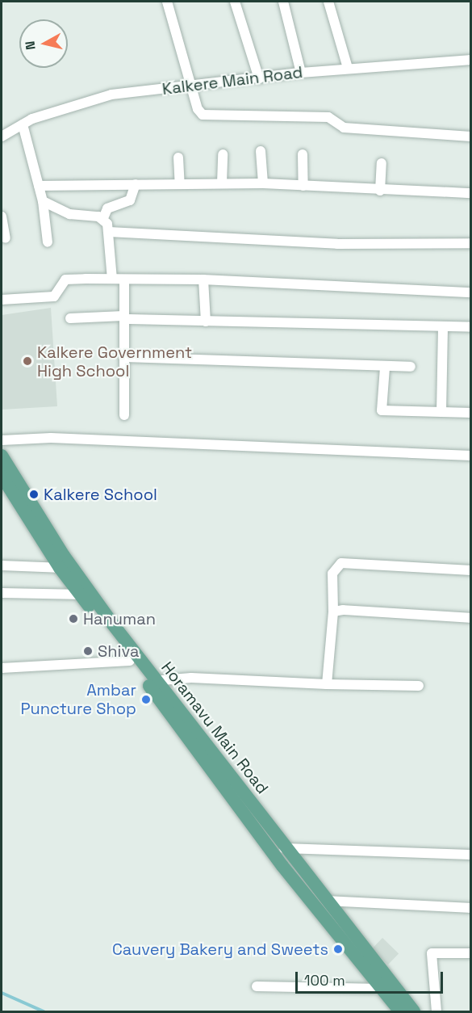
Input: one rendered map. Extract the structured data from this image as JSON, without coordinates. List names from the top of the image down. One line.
{"streets":{"main road":["Horamavu Main Road"],"street":["Kalkere Main Road"]},"places":["Kalkere Government High School","Kalkere School","Hanuman","Shiva","Ambar Puncture Shop","Cauvery Bakery and Sweets"],"scale_bar":"100 m","north":"left"}
